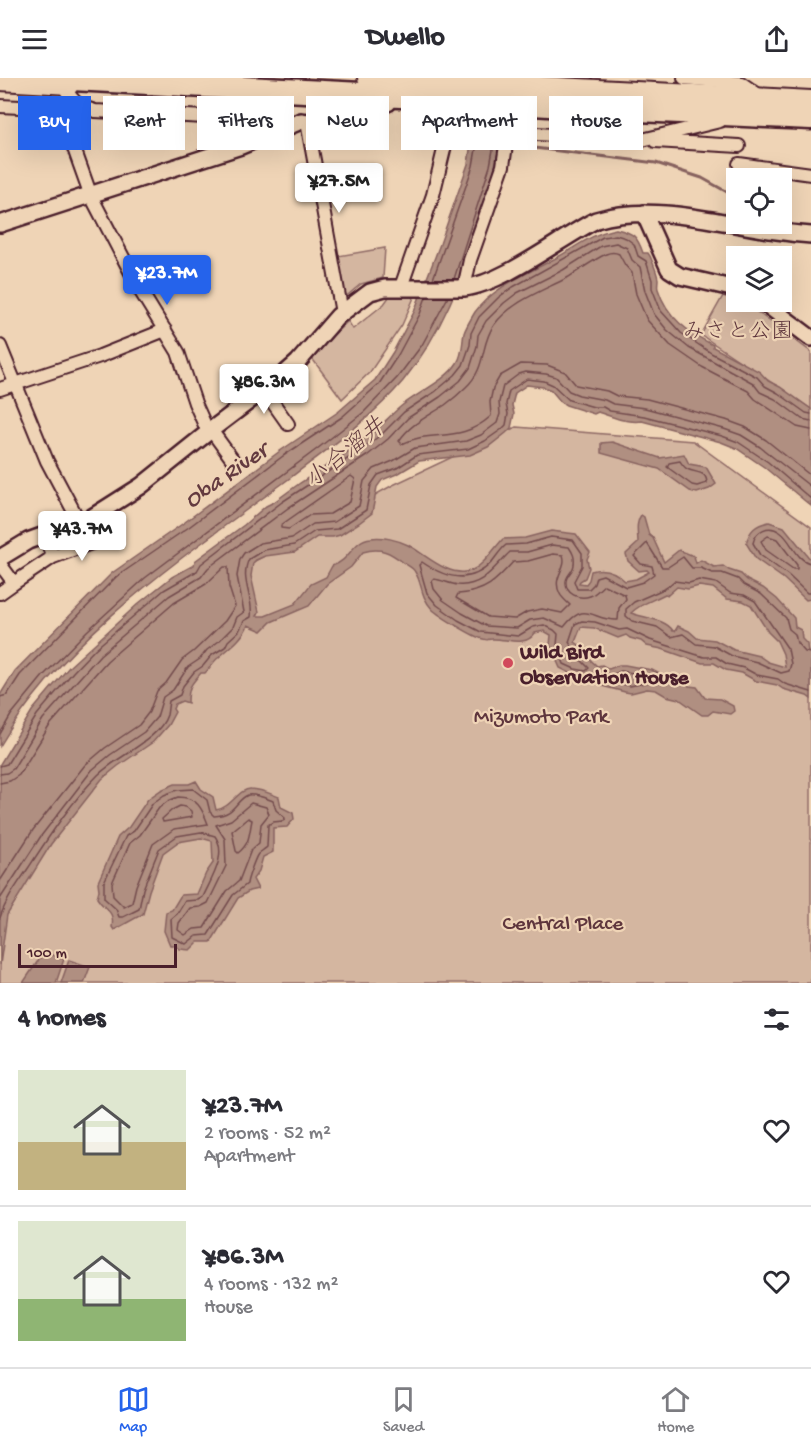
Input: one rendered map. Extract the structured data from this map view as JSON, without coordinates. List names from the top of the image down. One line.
{"water":["小合溜井","Oba River"],"parks":["みさと公園","Mizumoto Park","Central Place"],"places":["Wild Bird Observation House"],"scale_bar":"100 m","page":{"header":"Dwello","chip":["Buy","Rent","Filters","New","Apartment","House"],"price":["¥27.5M","¥23.7M","¥86.3M","¥43.7M"],"scale":"100 m","heading":"4 homes","list":[{"name":"¥23.7M","note":"2 rooms · 52 m² · Apartment"},{"name":"¥86.3M","note":"4 rooms · 132 m² · House"}],"tabs":["Map","Saved","Home"]}}
